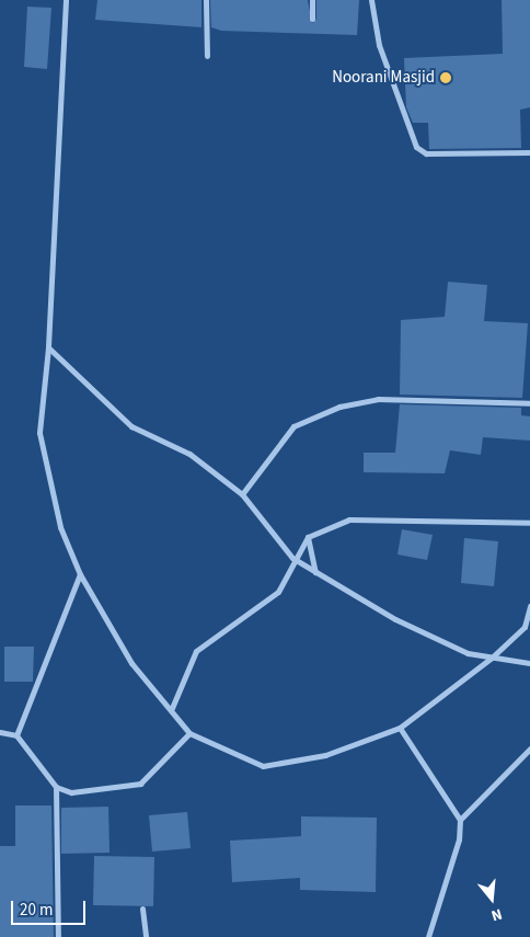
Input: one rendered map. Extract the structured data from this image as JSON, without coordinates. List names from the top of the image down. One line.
{"places":["Noorani Masjid"],"scale_bar":"20 m","north":"bottom"}
